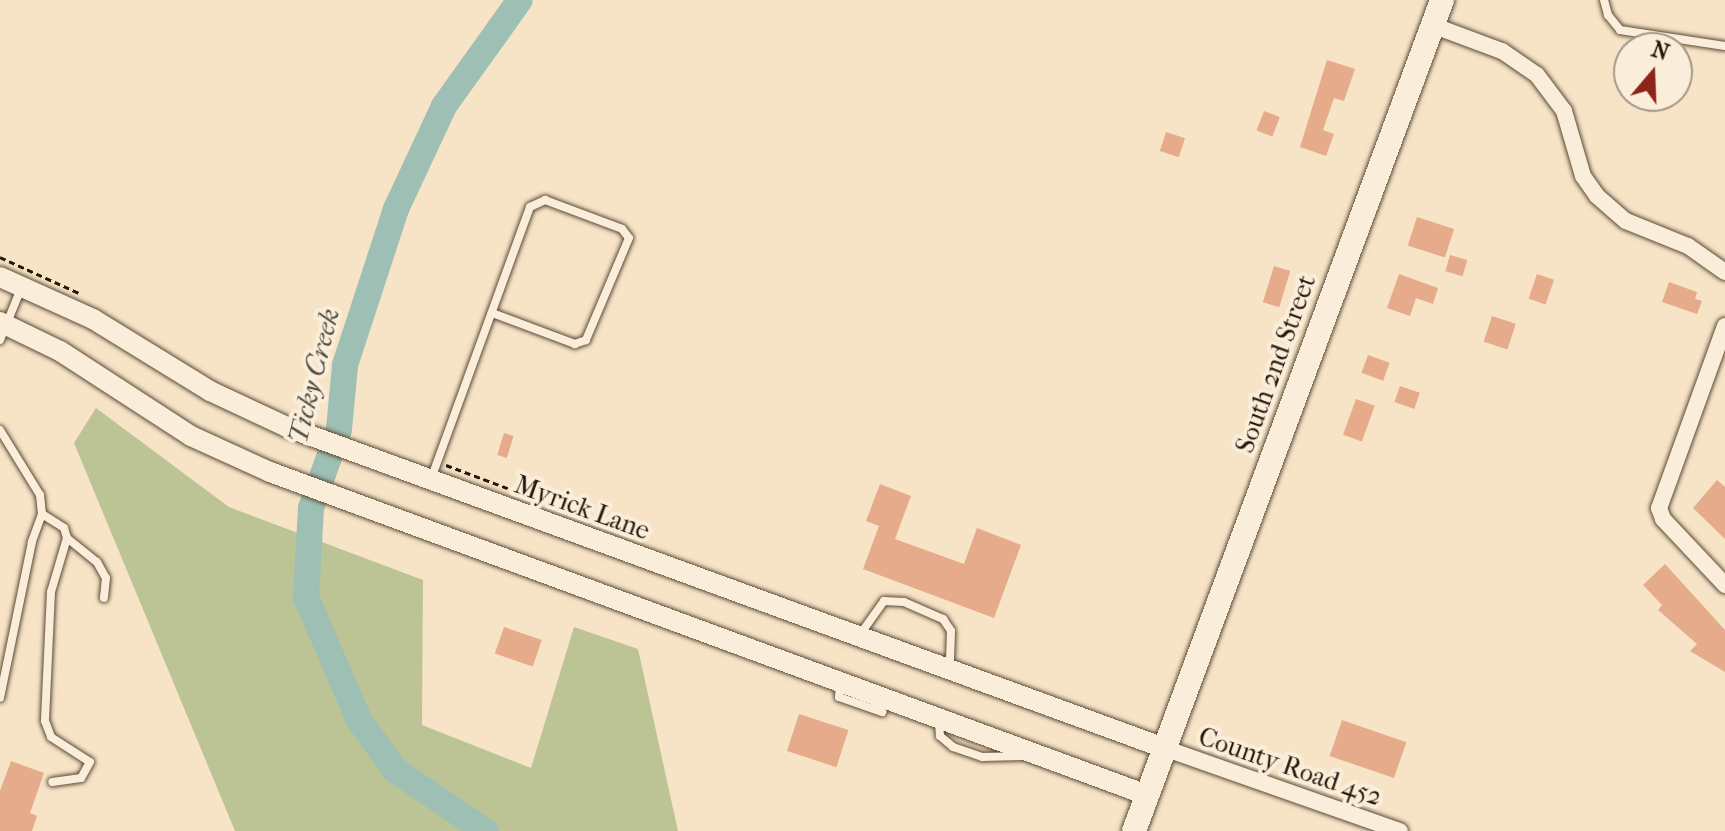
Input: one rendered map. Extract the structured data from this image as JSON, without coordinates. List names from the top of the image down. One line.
{"streets":{"main road":["South 2nd Street"],"street":["Myrick Lane","County Road 452"]},"crossings":[["South 2nd Street","Myrick Lane"],["South 2nd Street","County Road 452"],["Myrick Lane","County Road 452"]],"water":["Ticky Creek"],"north":"top"}
